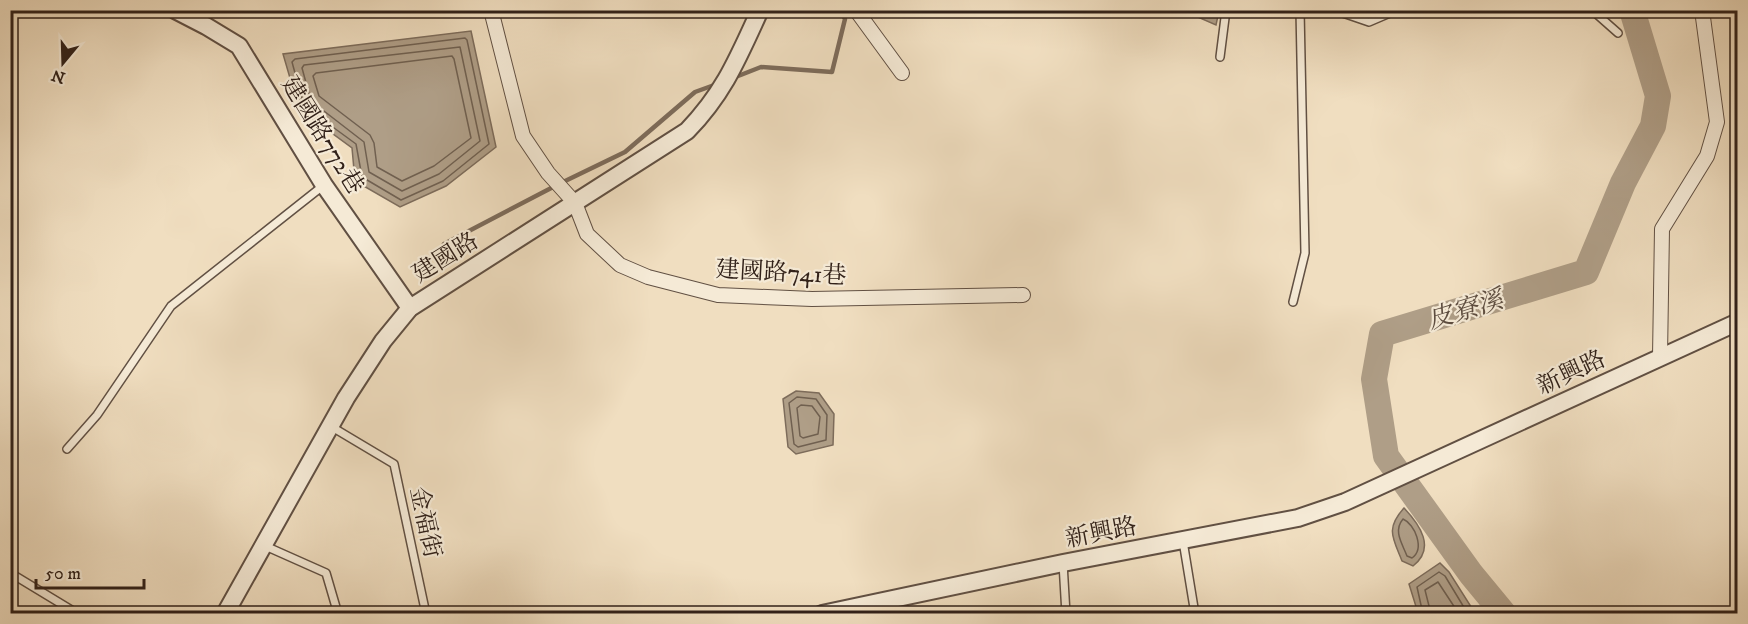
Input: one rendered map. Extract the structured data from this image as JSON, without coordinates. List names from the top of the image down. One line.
{"streets":{"street":["建國路772巷","建國路","建國路741巷","新興路"],"lane":["金福街"]},"crossings":[["建國路772巷","建國路"],["建國路","建國路741巷"],["建國路","金福街"]],"water":["皮寮溪"],"scale_bar":"50 m","north":"bottom"}
